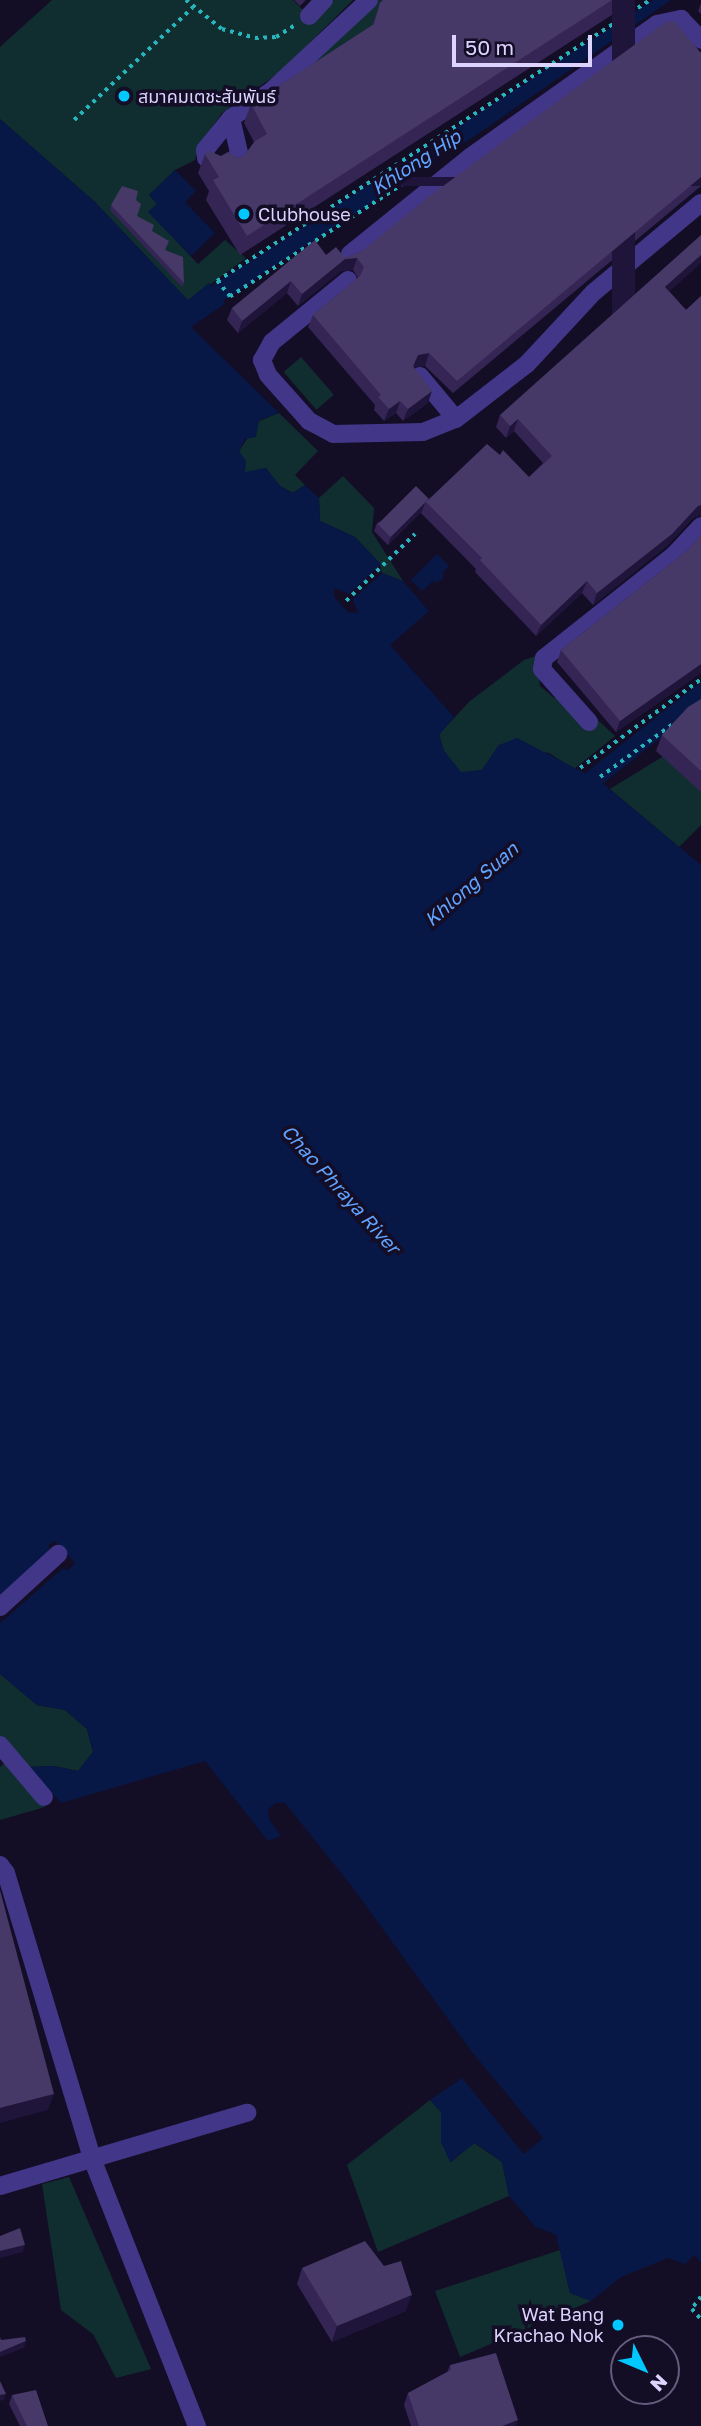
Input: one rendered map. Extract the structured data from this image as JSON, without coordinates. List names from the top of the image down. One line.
{"water":["Khlong Hip","Khlong Suan","Chao Phraya River"],"places":["สมาคมเตชะสัมพันธ์","Clubhouse","Wat Bang Krachao Nok"],"scale_bar":"50 m","north":"bottom right"}
